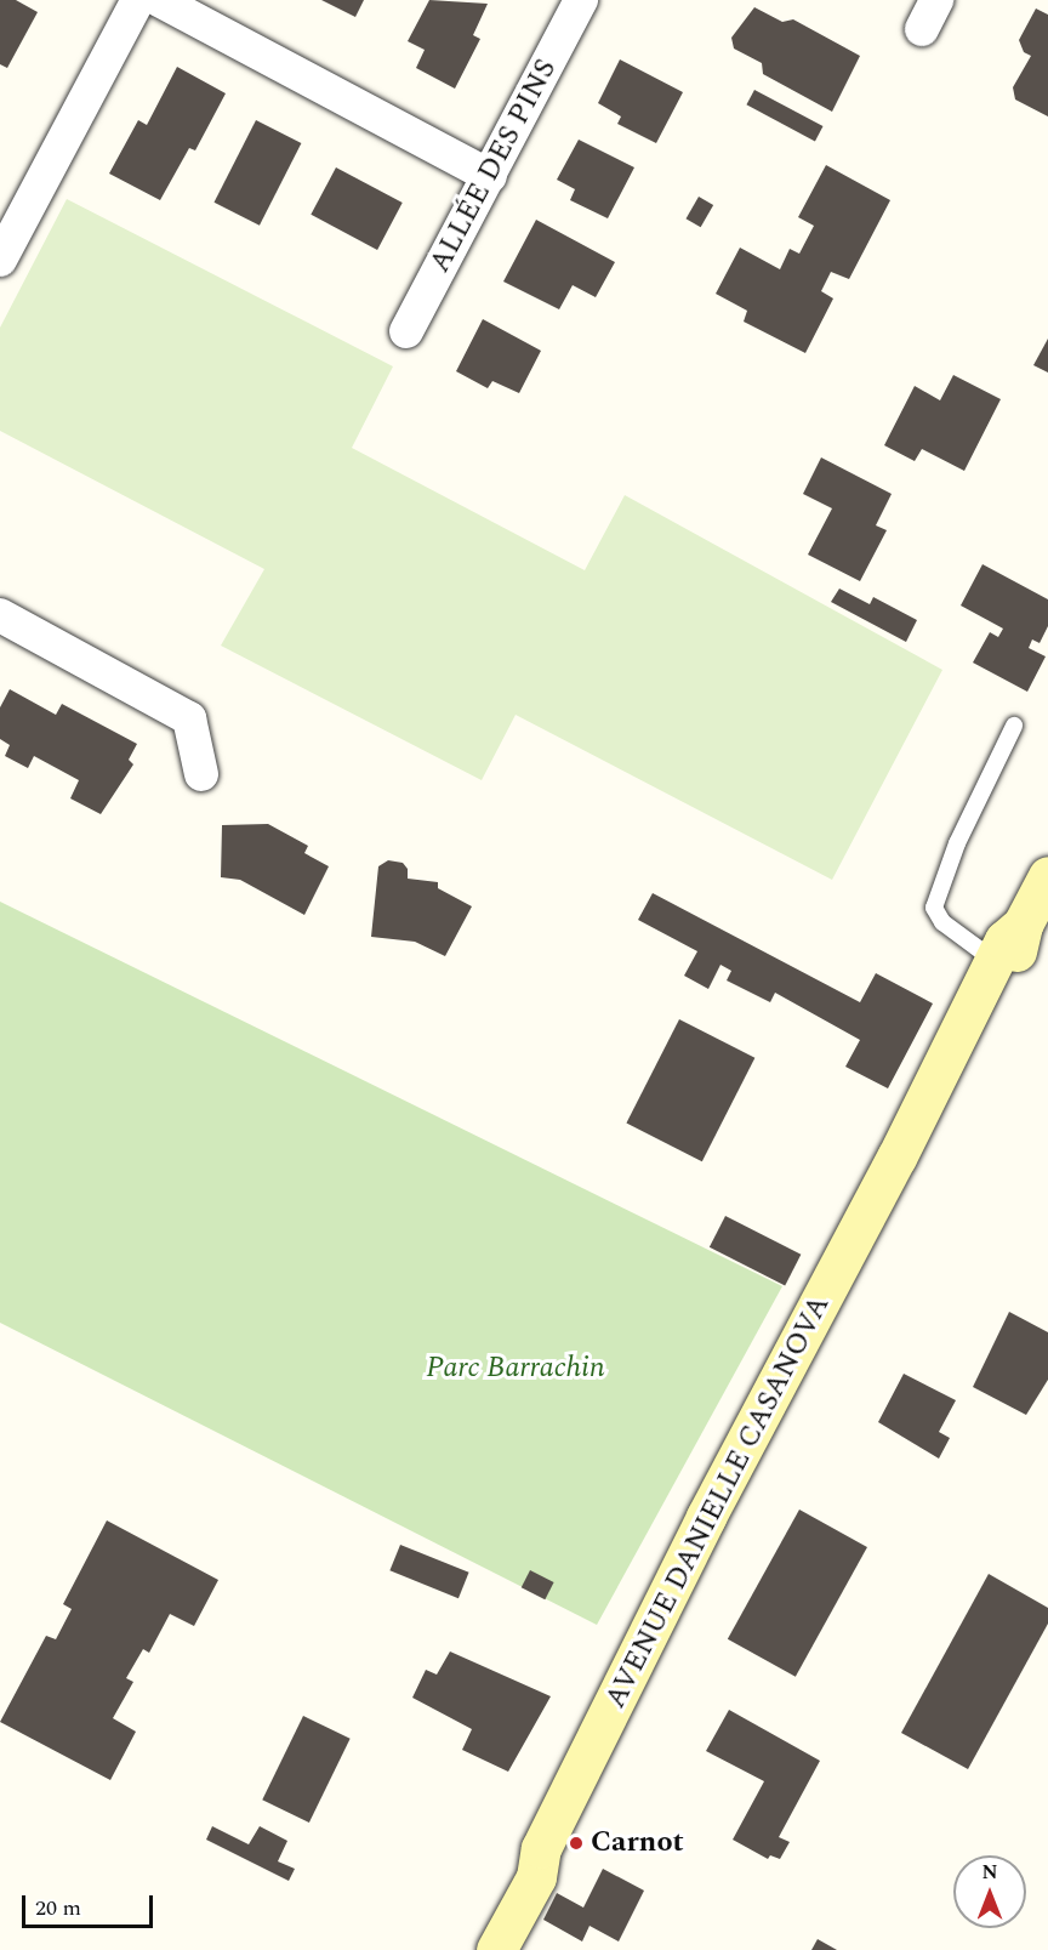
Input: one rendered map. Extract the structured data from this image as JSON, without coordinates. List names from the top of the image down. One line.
{"streets":{"street":["ALLÉE DES PINS","AVENUE DANIELLE CASANOVA"]},"parks":["Parc Barrachin"],"places":["Carnot"],"scale_bar":"20 m","north":"top"}
